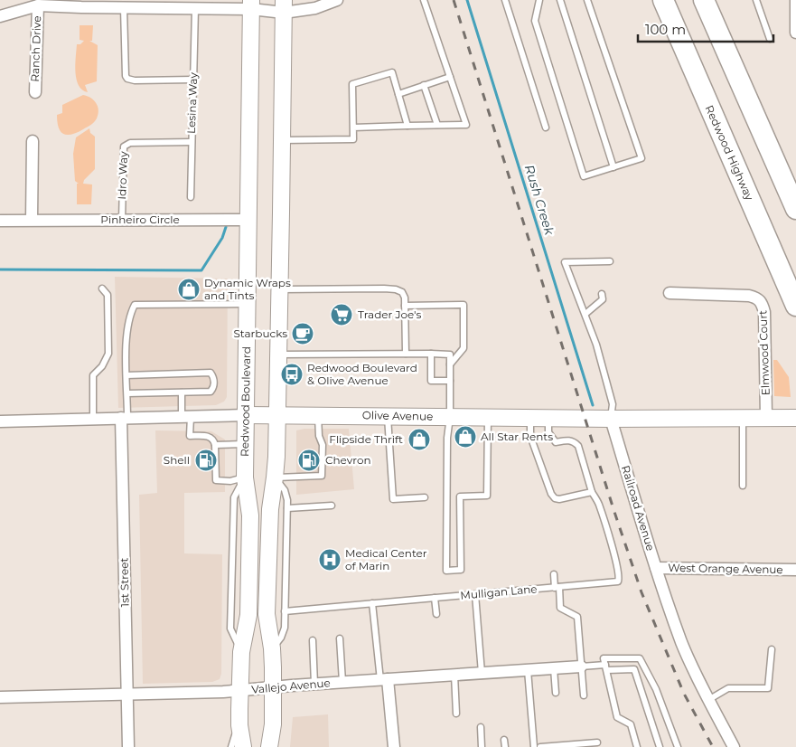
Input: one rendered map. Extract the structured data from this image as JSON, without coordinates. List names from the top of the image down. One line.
{"streets":{"highway":["Redwood Highway"],"main road":["Redwood Boulevard","Olive Avenue"],"street":["Ranch Drive","Pinheiro Circle","Elmwood Court","Railroad Avenue","West Orange Avenue","1st Street","Vallejo Avenue"],"lane":["Lesina Way","Idro Way","Mulligan Lane"]},"crossings":[["Ranch Drive","Lesina Way"],["Ranch Drive","Redwood Boulevard"],["Lesina Way","Idro Way"],["Idro Way","Pinheiro Circle"],["Pinheiro Circle","Redwood Boulevard"],["Elmwood Court","Olive Avenue"],["Redwood Boulevard","Olive Avenue"],["Redwood Boulevard","Vallejo Avenue"],["Olive Avenue","Railroad Avenue"],["Olive Avenue","1st Street"],["Railroad Avenue","West Orange Avenue"],["1st Street","Vallejo Avenue"]],"water":["Rush Creek"],"places":{"shop":["Dynamic Wraps and Tints","All Star Rents","Flipside Thrift"],"supermarket":["Trader Joe's"],"cafe":["Starbucks"],"bus stop":["Redwood Boulevard & Olive Avenue"],"fuel station":["Shell","Chevron"],"hospital":["Medical Center of Marin"]},"scale_bar":"100 m"}
